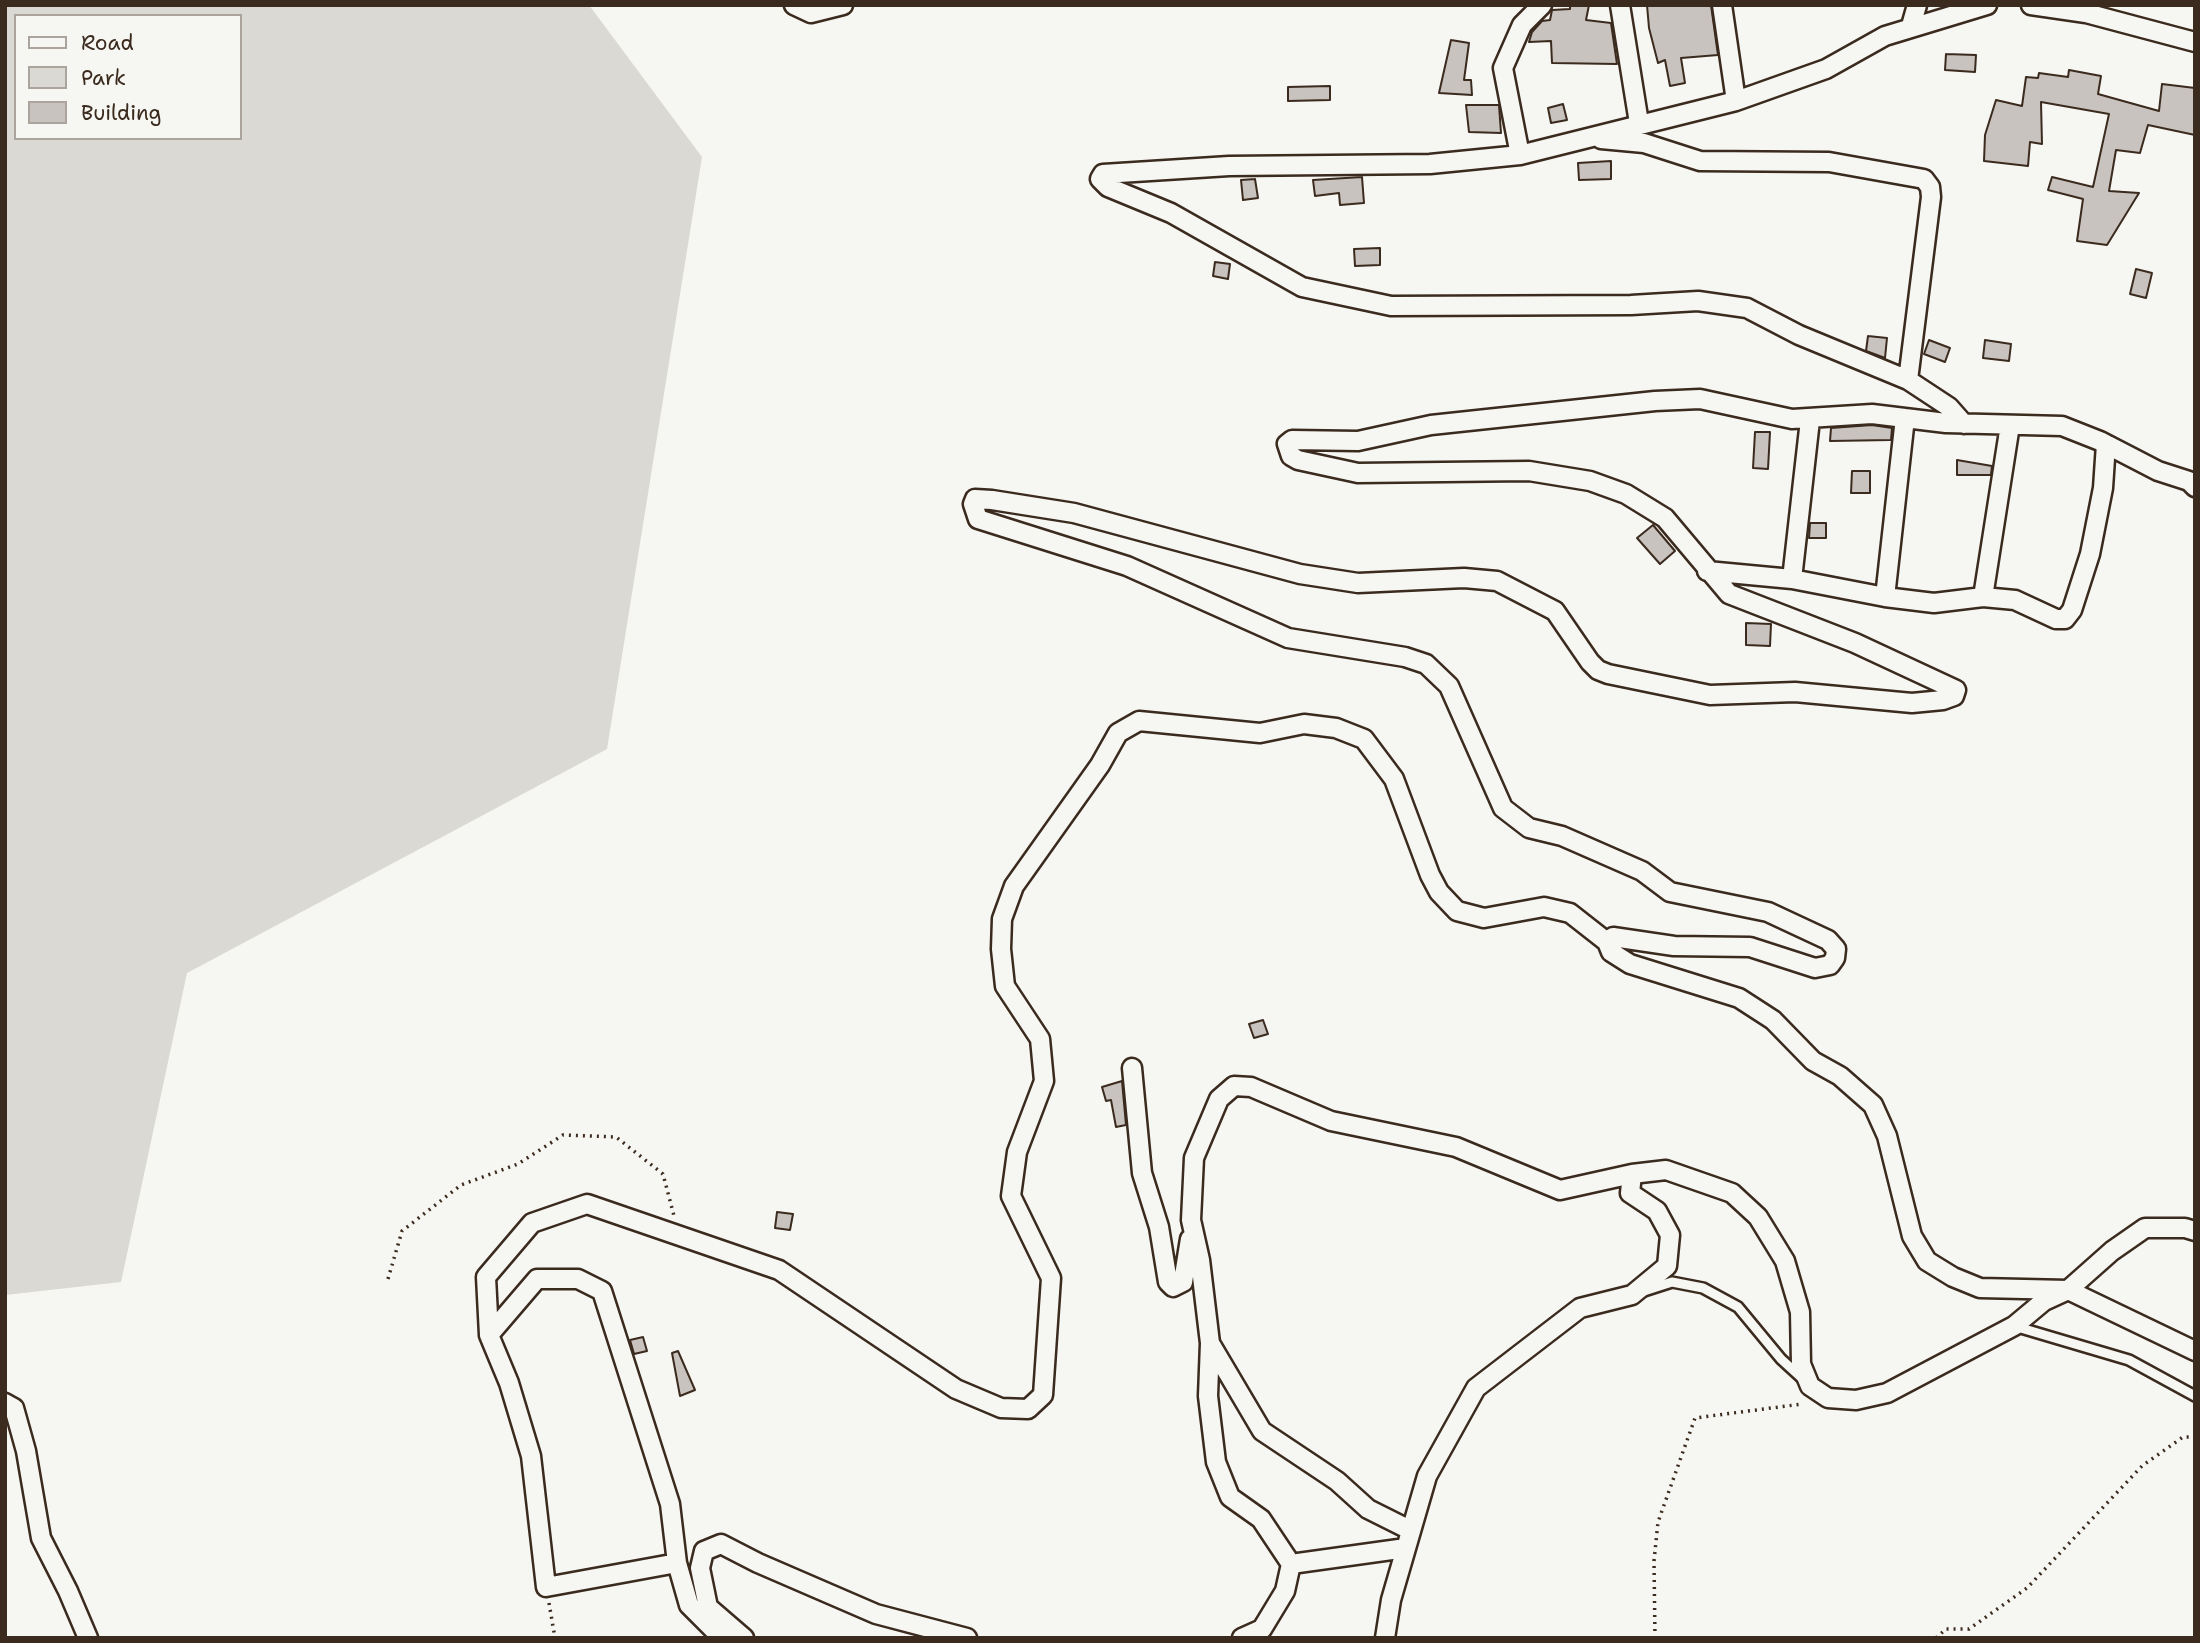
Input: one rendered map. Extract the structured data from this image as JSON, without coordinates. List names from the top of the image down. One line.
{"legend":["Road","Park","Building"]}
